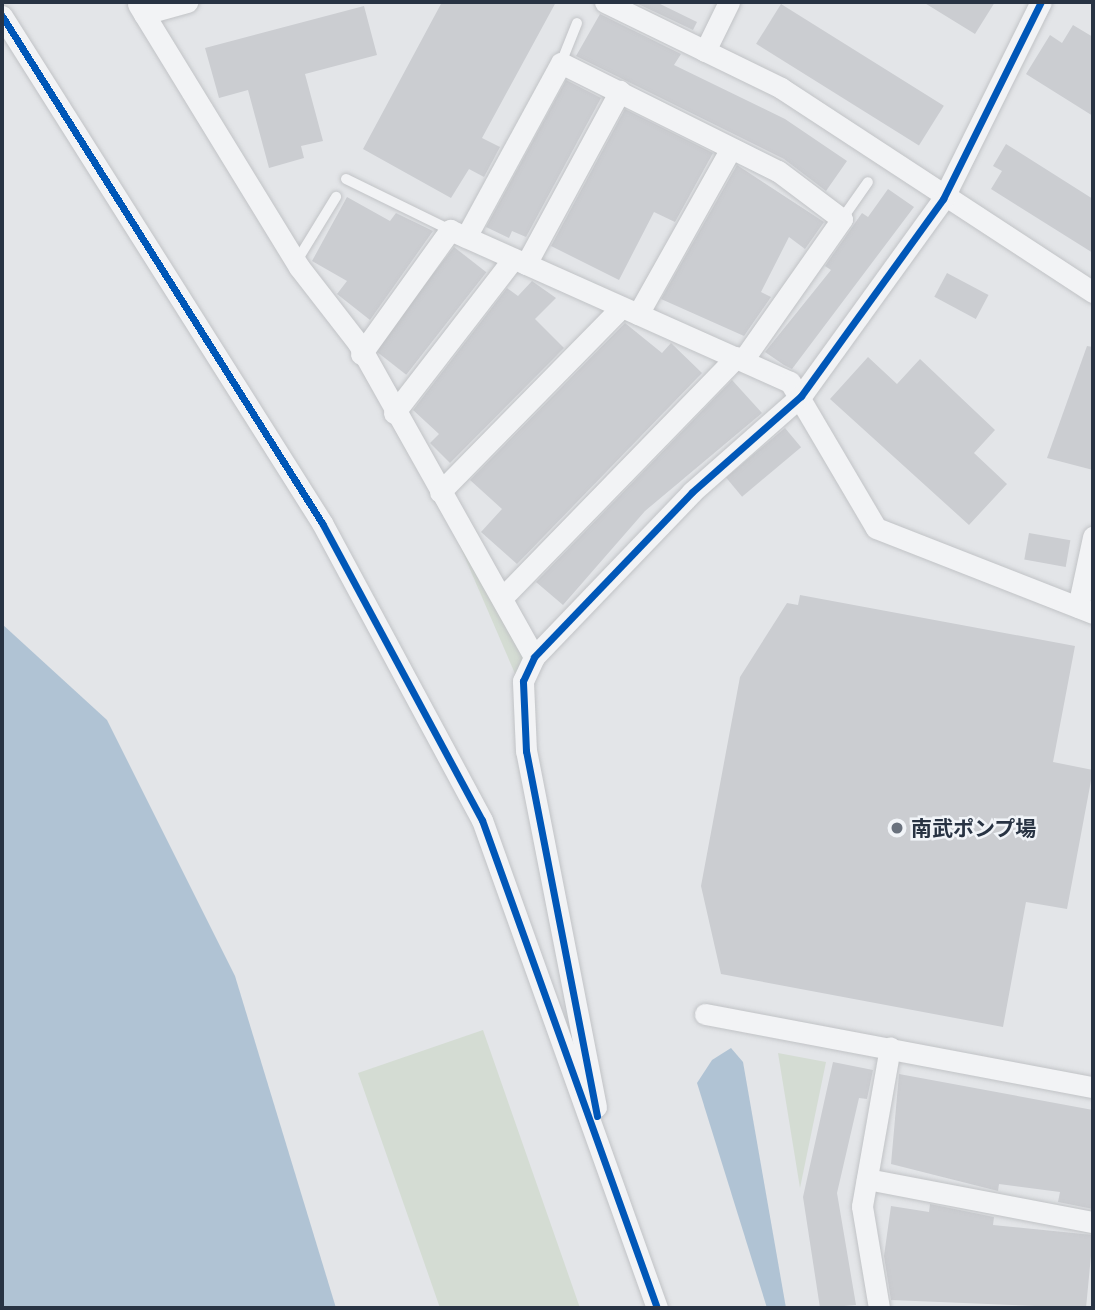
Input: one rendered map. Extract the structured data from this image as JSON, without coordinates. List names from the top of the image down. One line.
{"places":["南武ポンプ場"]}
